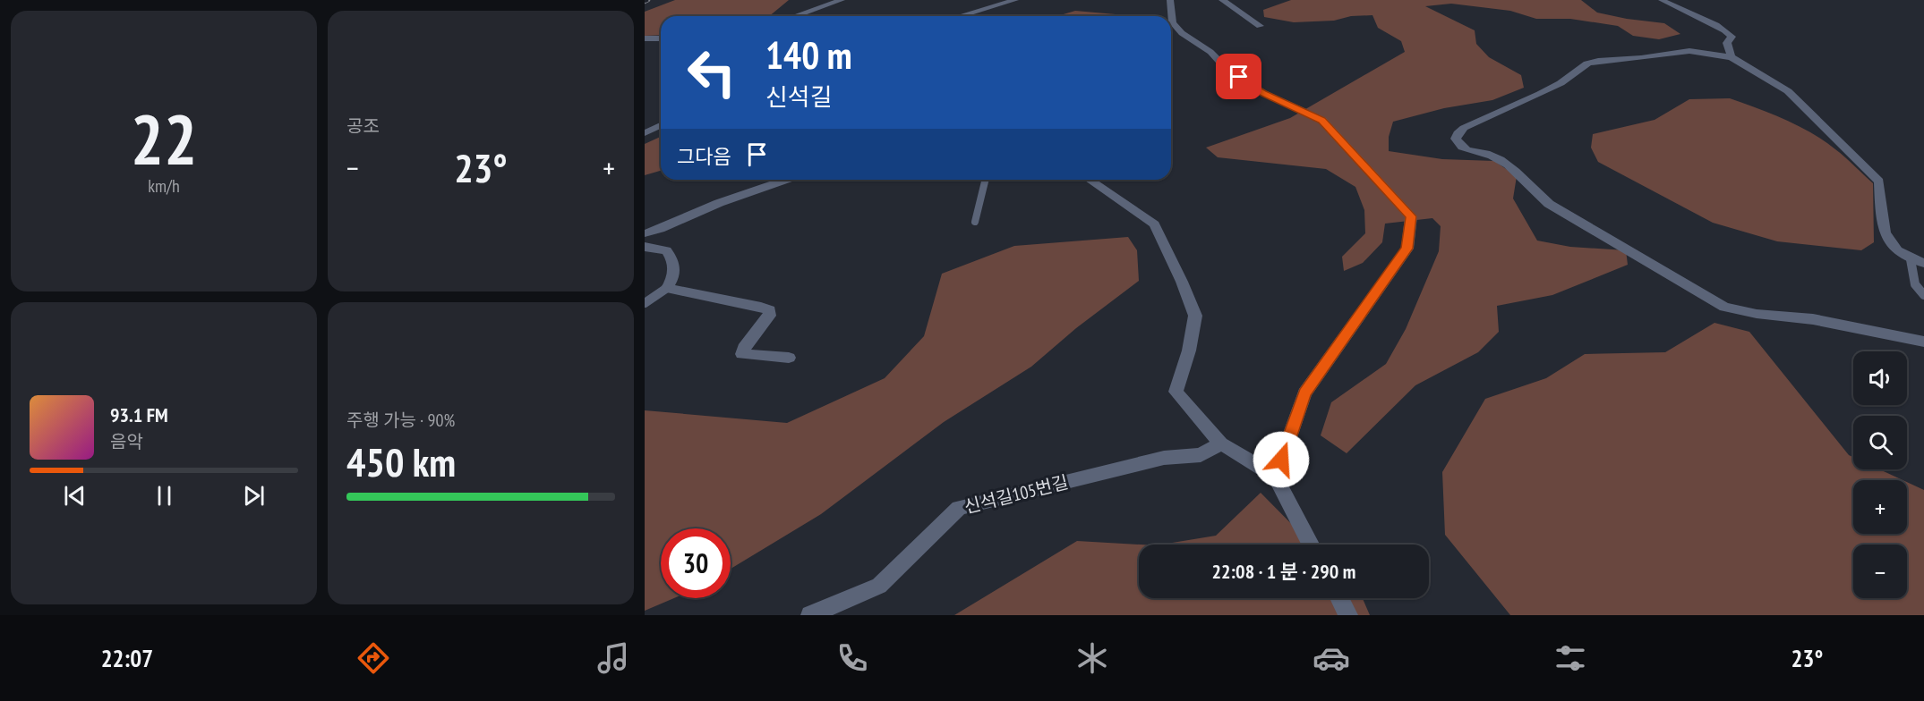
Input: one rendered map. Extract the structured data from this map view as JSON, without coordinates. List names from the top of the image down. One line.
{"streets":{"street":["신석길105번길"]},"page":{"tile":[["22","km/h"],"공조",["주행 가능 · 90%","450 km"]],"turn":["140 m","신석길"],"then":"그다음","heat":["−","23°","+"],"map_buttons":["+","−"],"song":["93.1 FM","음악"],"limit":"30","trip":"22:08 · 1 분 · 290 m","tabs":["22:07","23°"]}}
